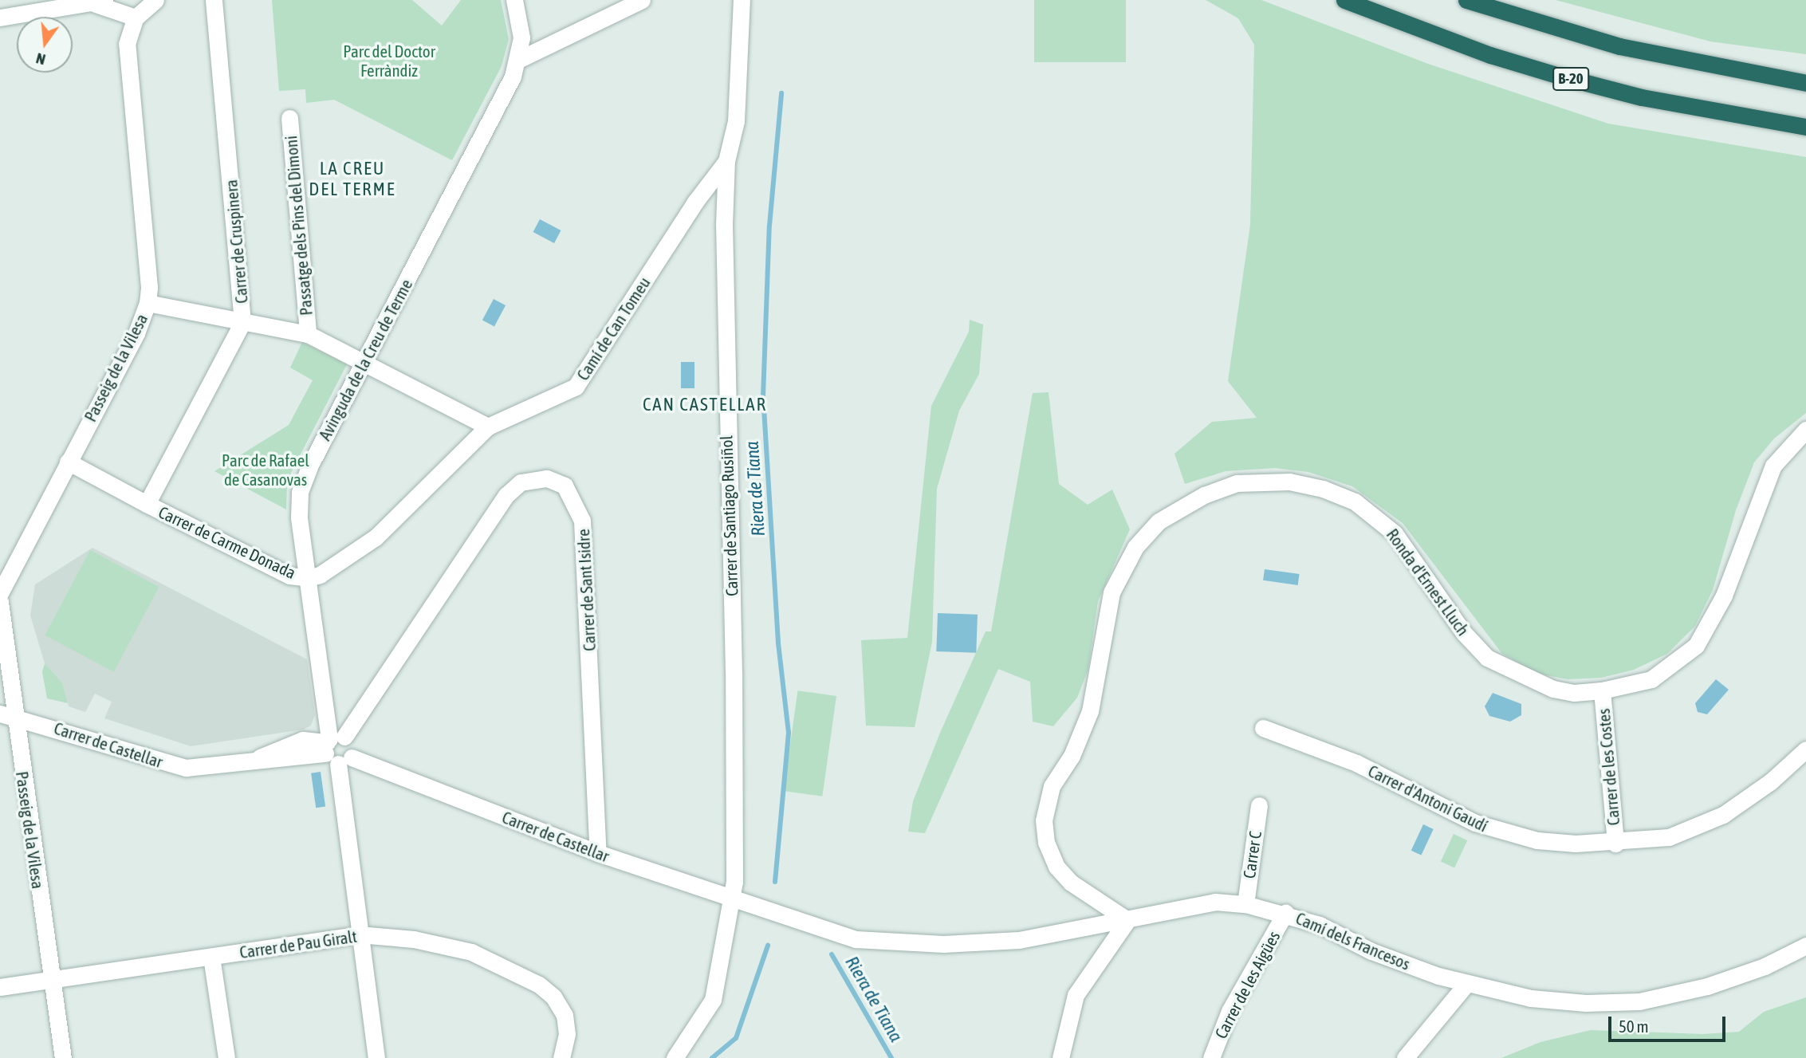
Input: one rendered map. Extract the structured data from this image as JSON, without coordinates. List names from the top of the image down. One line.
{"streets":{"highway":["B-20"],"street":["Passatge dels Pins del Dimoni","Carrer de Cruspinera","Camí de Can Tomeu","Avinguda de la Creu de Terme","Passeig de la Vilesa","Carrer de Santiago Rusiñol","Carrer de Carme Donada","Ronda d'Ernest Lluch","Carrer de Sant Isidre","Carrer de Castellar","Carrer de les Costes","Carrer d'Antoni Gaudí","Carrer C","Camí dels Francesos","Carrer de Pau Giralt","Carrer de les Aigües"]},"crossings":[["Carrer de Cruspinera","Carrer de Carme Donada"],["Camí de Can Tomeu","Avinguda de la Creu de Terme"],["Camí de Can Tomeu","Carrer de Santiago Rusiñol"],["Camí de Can Tomeu","Carrer de Carme Donada"],["Avinguda de la Creu de Terme","Carrer de Carme Donada"],["Avinguda de la Creu de Terme","Carrer de Sant Isidre"],["Avinguda de la Creu de Terme","Carrer de Castellar"],["Avinguda de la Creu de Terme","Carrer de Pau Giralt"],["Passeig de la Vilesa","Carrer de Castellar"],["Passeig de la Vilesa","Carrer de Pau Giralt"],["Carrer de Santiago Rusiñol","Carrer de Castellar"],["Ronda d'Ernest Lluch","Carrer de les Costes"],["Ronda d'Ernest Lluch","Camí dels Francesos"],["Carrer de Sant Isidre","Carrer de Castellar"],["Carrer de Castellar","Camí dels Francesos"],["Carrer de les Costes","Carrer d'Antoni Gaudí"],["Carrer C","Camí dels Francesos"],["Camí dels Francesos","Carrer de les Aigües"]],"districts":["LA CREU DEL TERME","CAN CASTELLAR"],"water":["Riera de Tiana"],"parks":["Parc del Doctor Ferràndiz","Parc de Rafael de Casanovas"],"scale_bar":"50 m","north":"bottom"}
